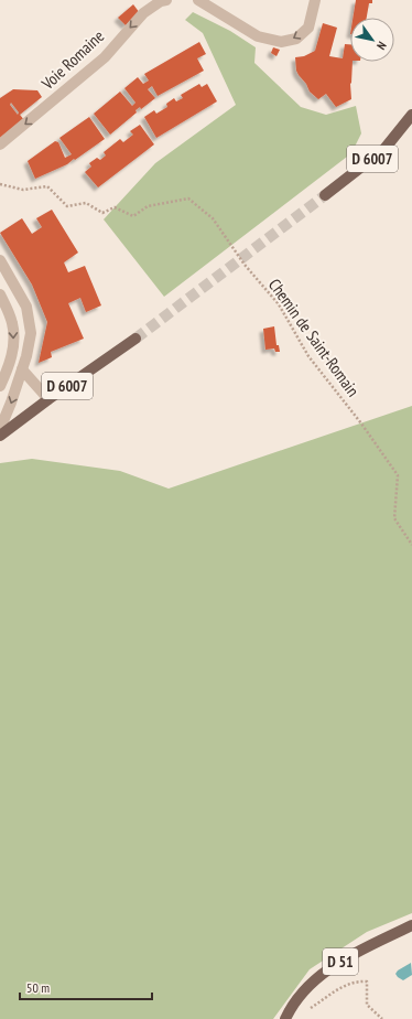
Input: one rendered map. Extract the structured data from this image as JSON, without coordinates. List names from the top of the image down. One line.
{"streets":{"main road":["D 6007","D 51"],"street":["Voie Romaine"],"path":["Chemin de Saint-Romain"]},"one_way":["Voie Romaine"],"scale_bar":"50 m","north":"bottom right"}
